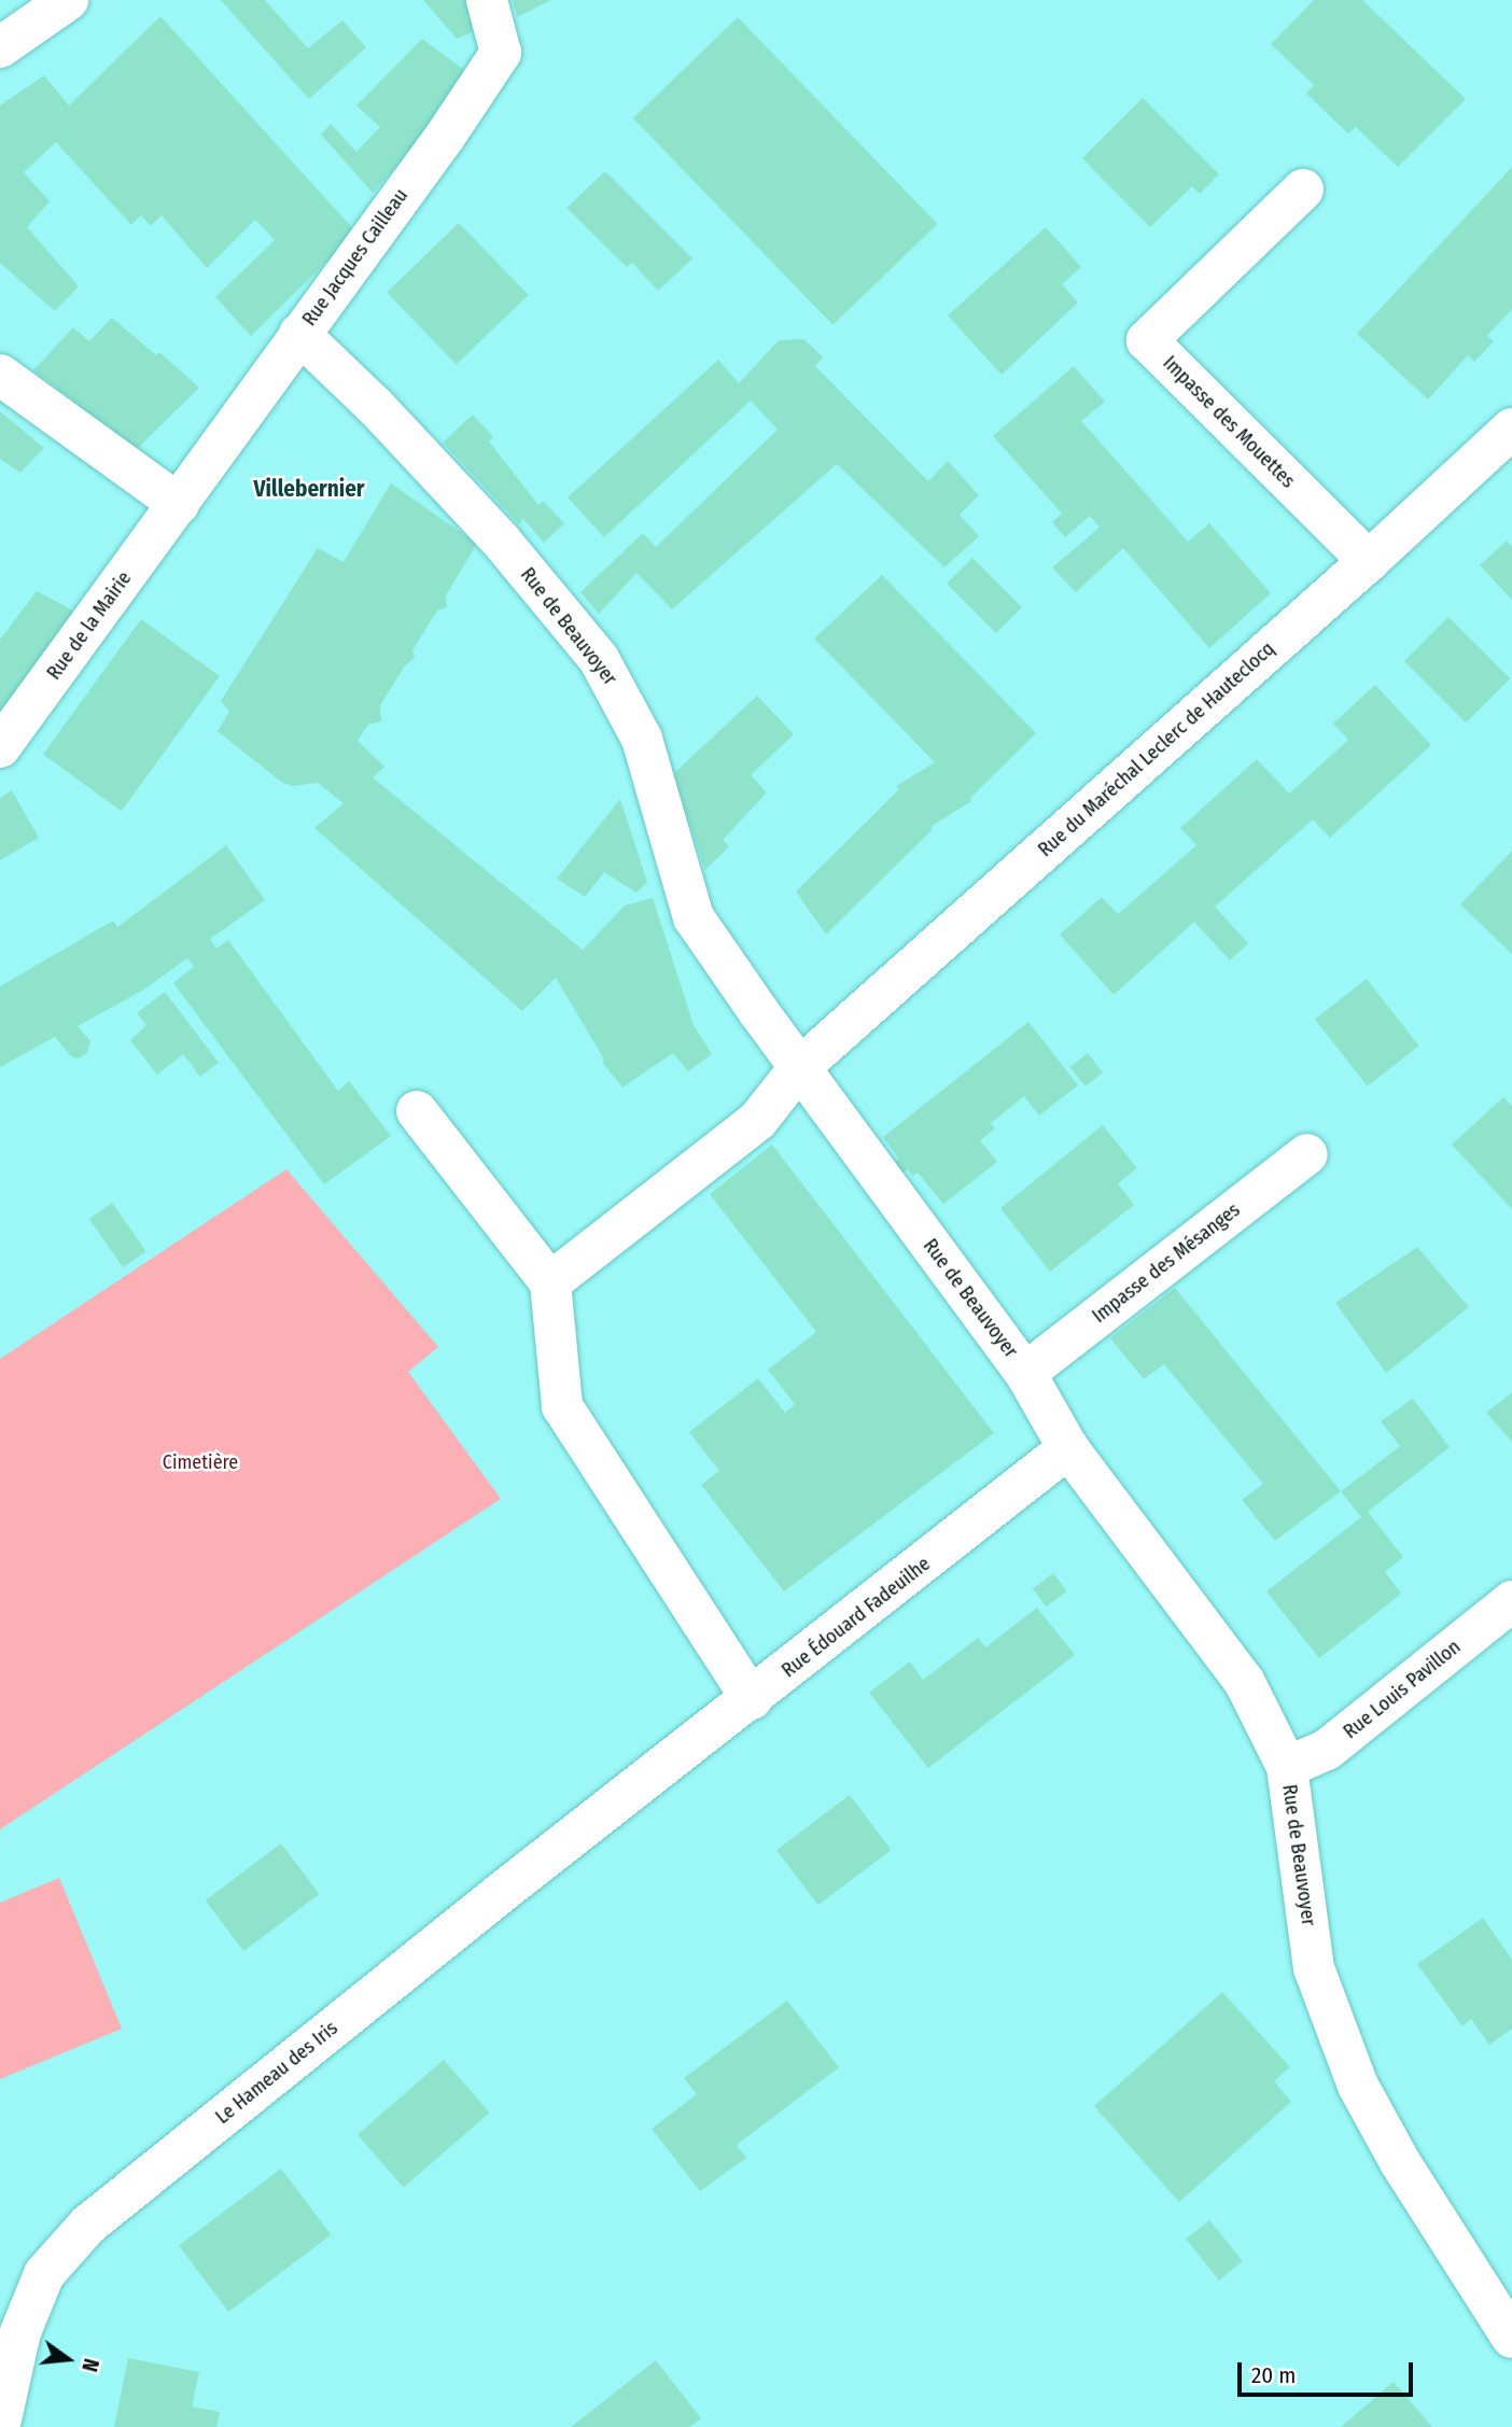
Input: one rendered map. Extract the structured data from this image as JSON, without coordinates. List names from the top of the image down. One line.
{"streets":{"street":["Rue Jacques Cailleau","Impasse des Mouettes","Rue de la Mairie","Rue de Beauvoyer","Rue du Maréchal Leclerc de Hauteclocq","Impasse des Mésanges","Rue Édouard Fadeuilhe","Rue Louis Pavillon","Le Hameau des Iris"]},"crossings":[["Rue Jacques Cailleau","Rue de la Mairie"],["Rue Jacques Cailleau","Rue de Beauvoyer"],["Impasse des Mouettes","Rue du Maréchal Leclerc de Hauteclocq"],["Rue de Beauvoyer","Rue du Maréchal Leclerc de Hauteclocq"],["Rue de Beauvoyer","Impasse des Mésanges"],["Rue de Beauvoyer","Rue Édouard Fadeuilhe"],["Rue de Beauvoyer","Rue Louis Pavillon"],["Rue Édouard Fadeuilhe","Le Hameau des Iris"]],"districts":["Villebernier"],"parks":["Cimetière"],"scale_bar":"20 m","north":"right"}
